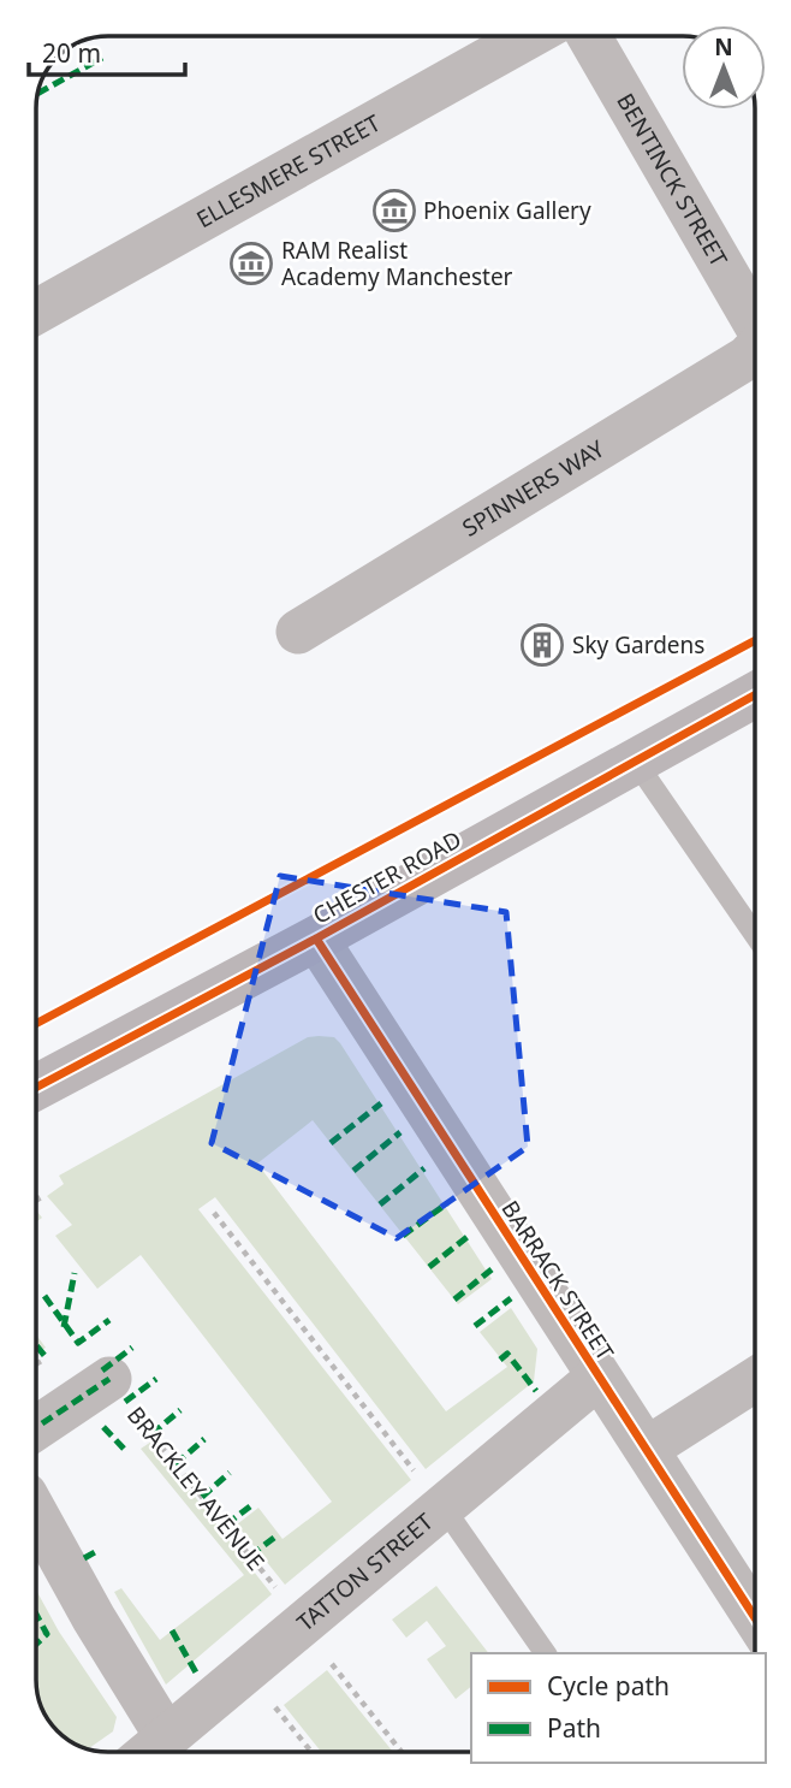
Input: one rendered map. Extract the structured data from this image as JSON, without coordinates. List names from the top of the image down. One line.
{"streets":{"highway":["CHESTER ROAD"],"street":["ELLESMERE STREET","BENTINCK STREET","SPINNERS WAY","BARRACK STREET","TATTON STREET"],"path":["BRACKLEY AVENUE"]},"crossings":[["CHESTER ROAD","BARRACK STREET"],["BARRACK STREET","TATTON STREET"]],"places":{"museum":["Phoenix Gallery","RAM Realist Academy Manchester"],"building":["Sky Gardens"]},"legend":["Cycle path","Path"],"scale_bar":"20 m","north":"top"}
